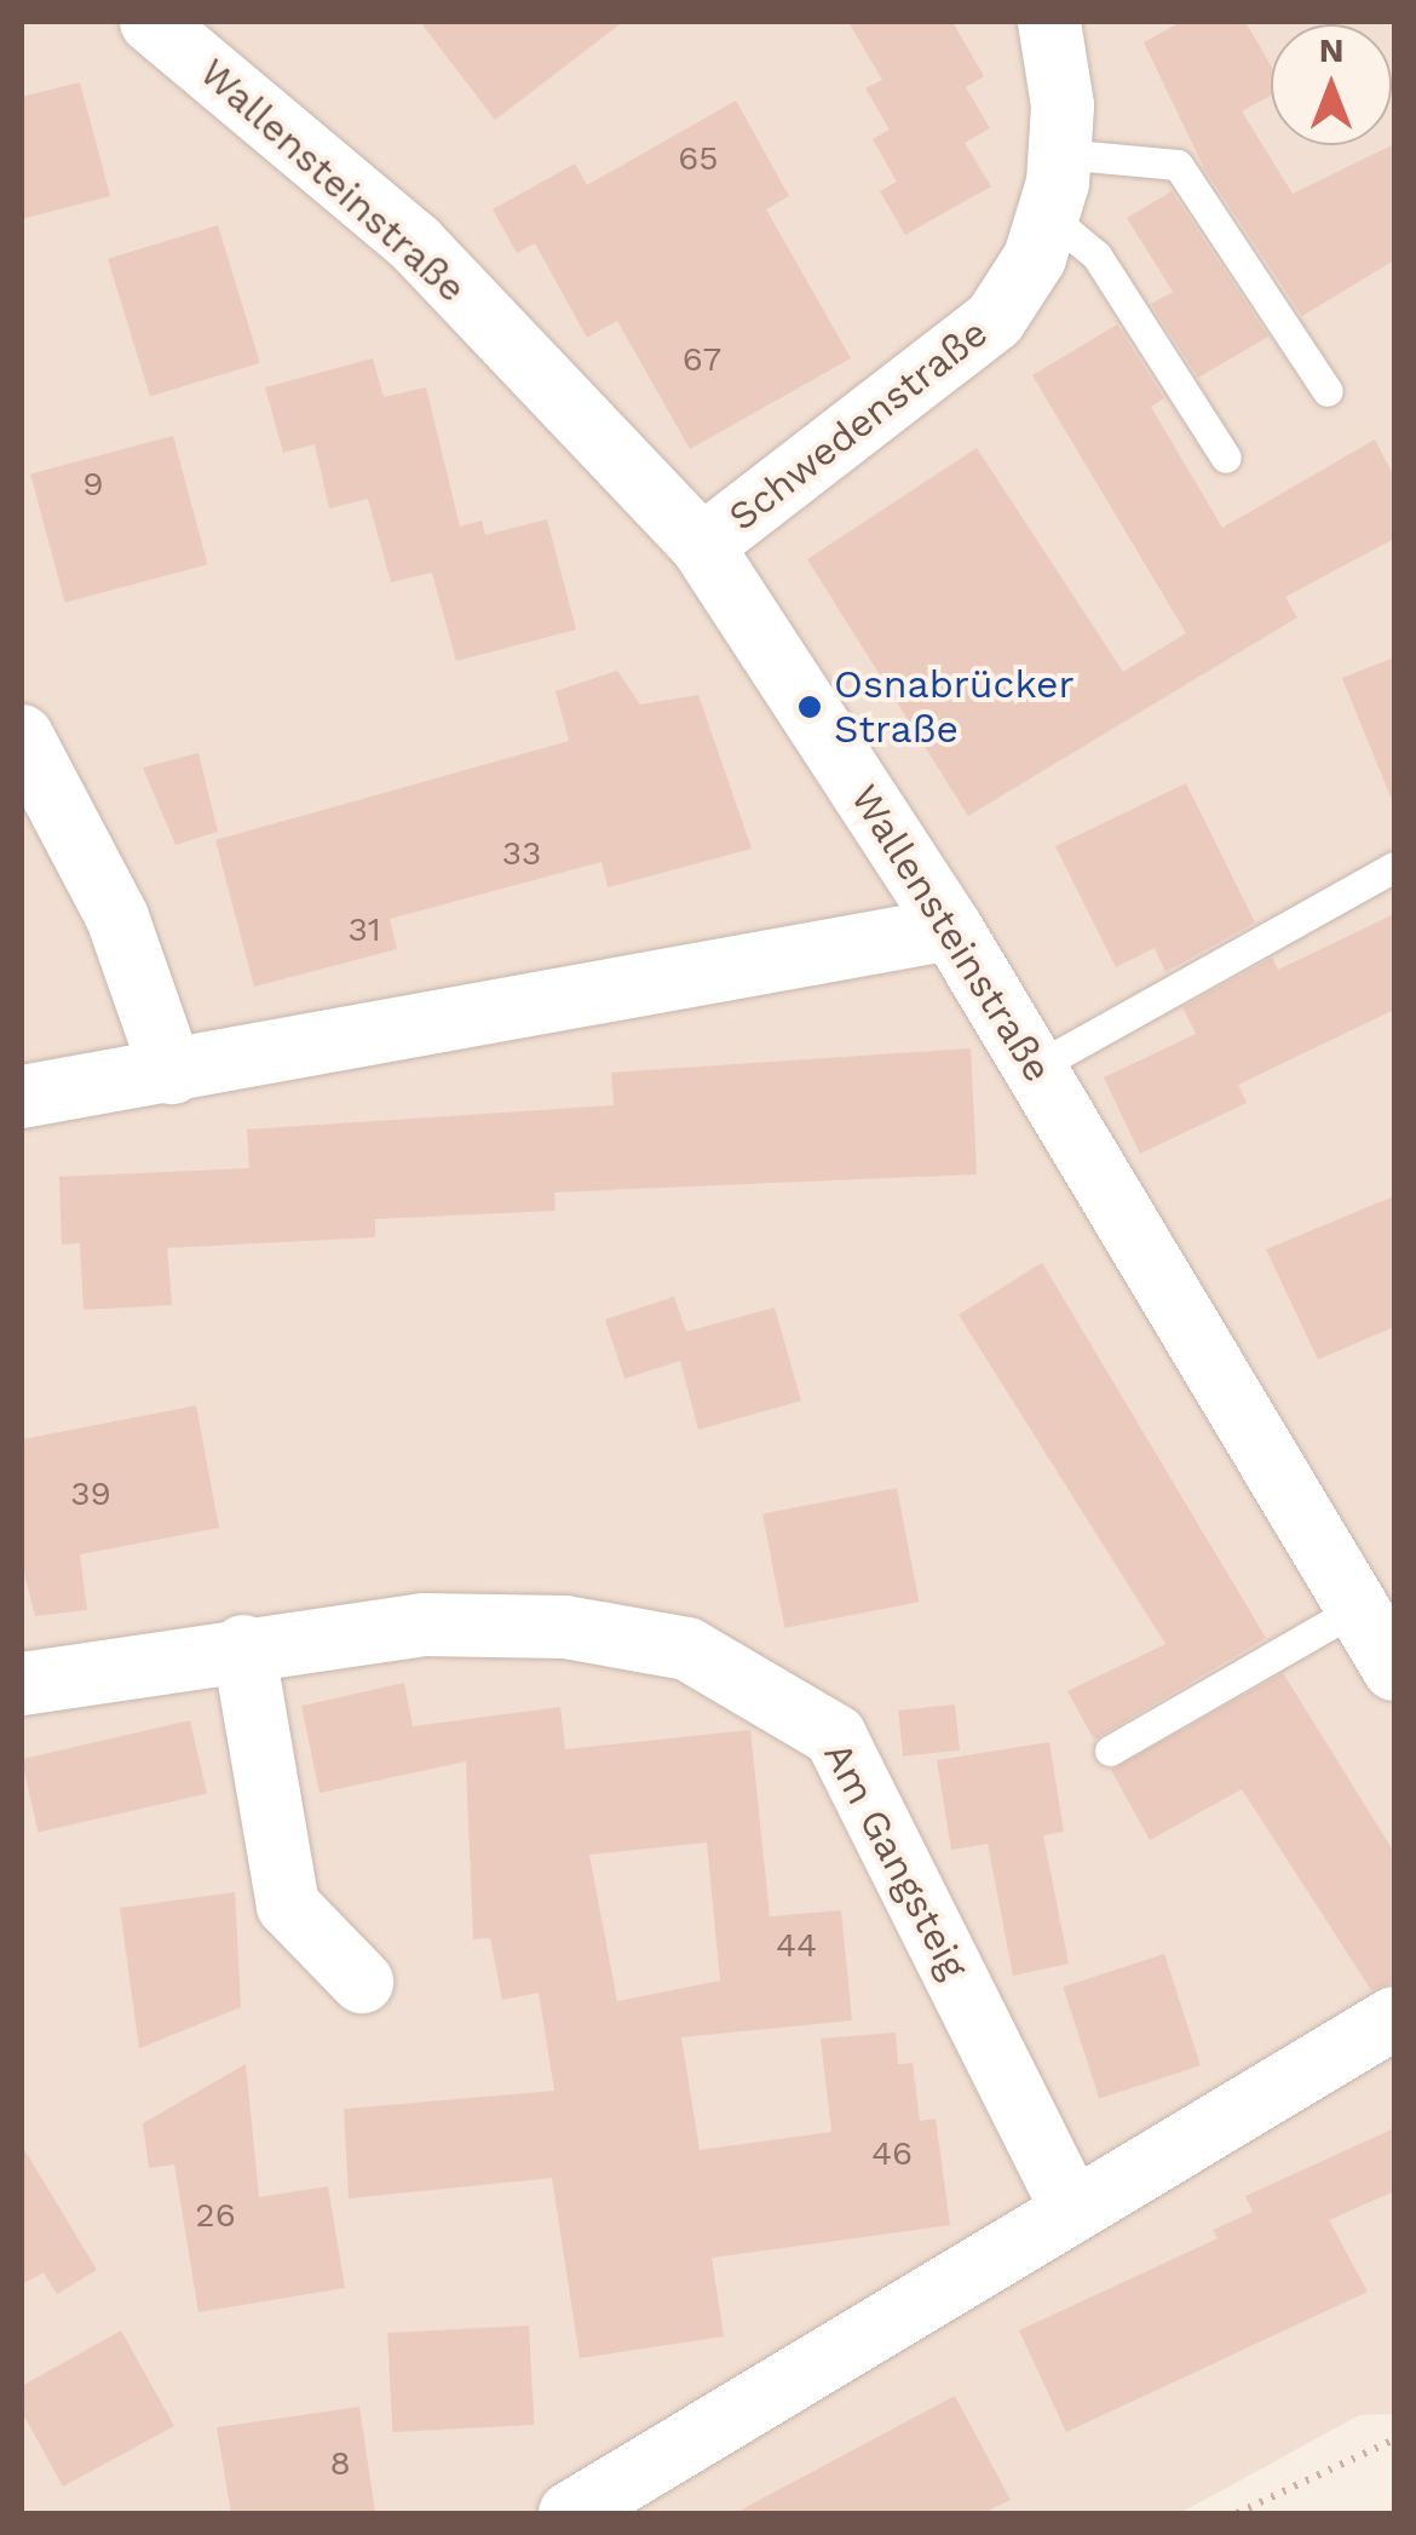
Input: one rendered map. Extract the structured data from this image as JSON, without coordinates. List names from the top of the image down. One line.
{"streets":{"street":["Wallensteinstraße","Schwedenstraße","Am Gangsteig"]},"crossings":[["Wallensteinstraße","Schwedenstraße"]],"places":["Osnabrücker Straße"],"house_numbers":["65","67","9","33","31","39","44","46","26","8"],"north":"top"}
